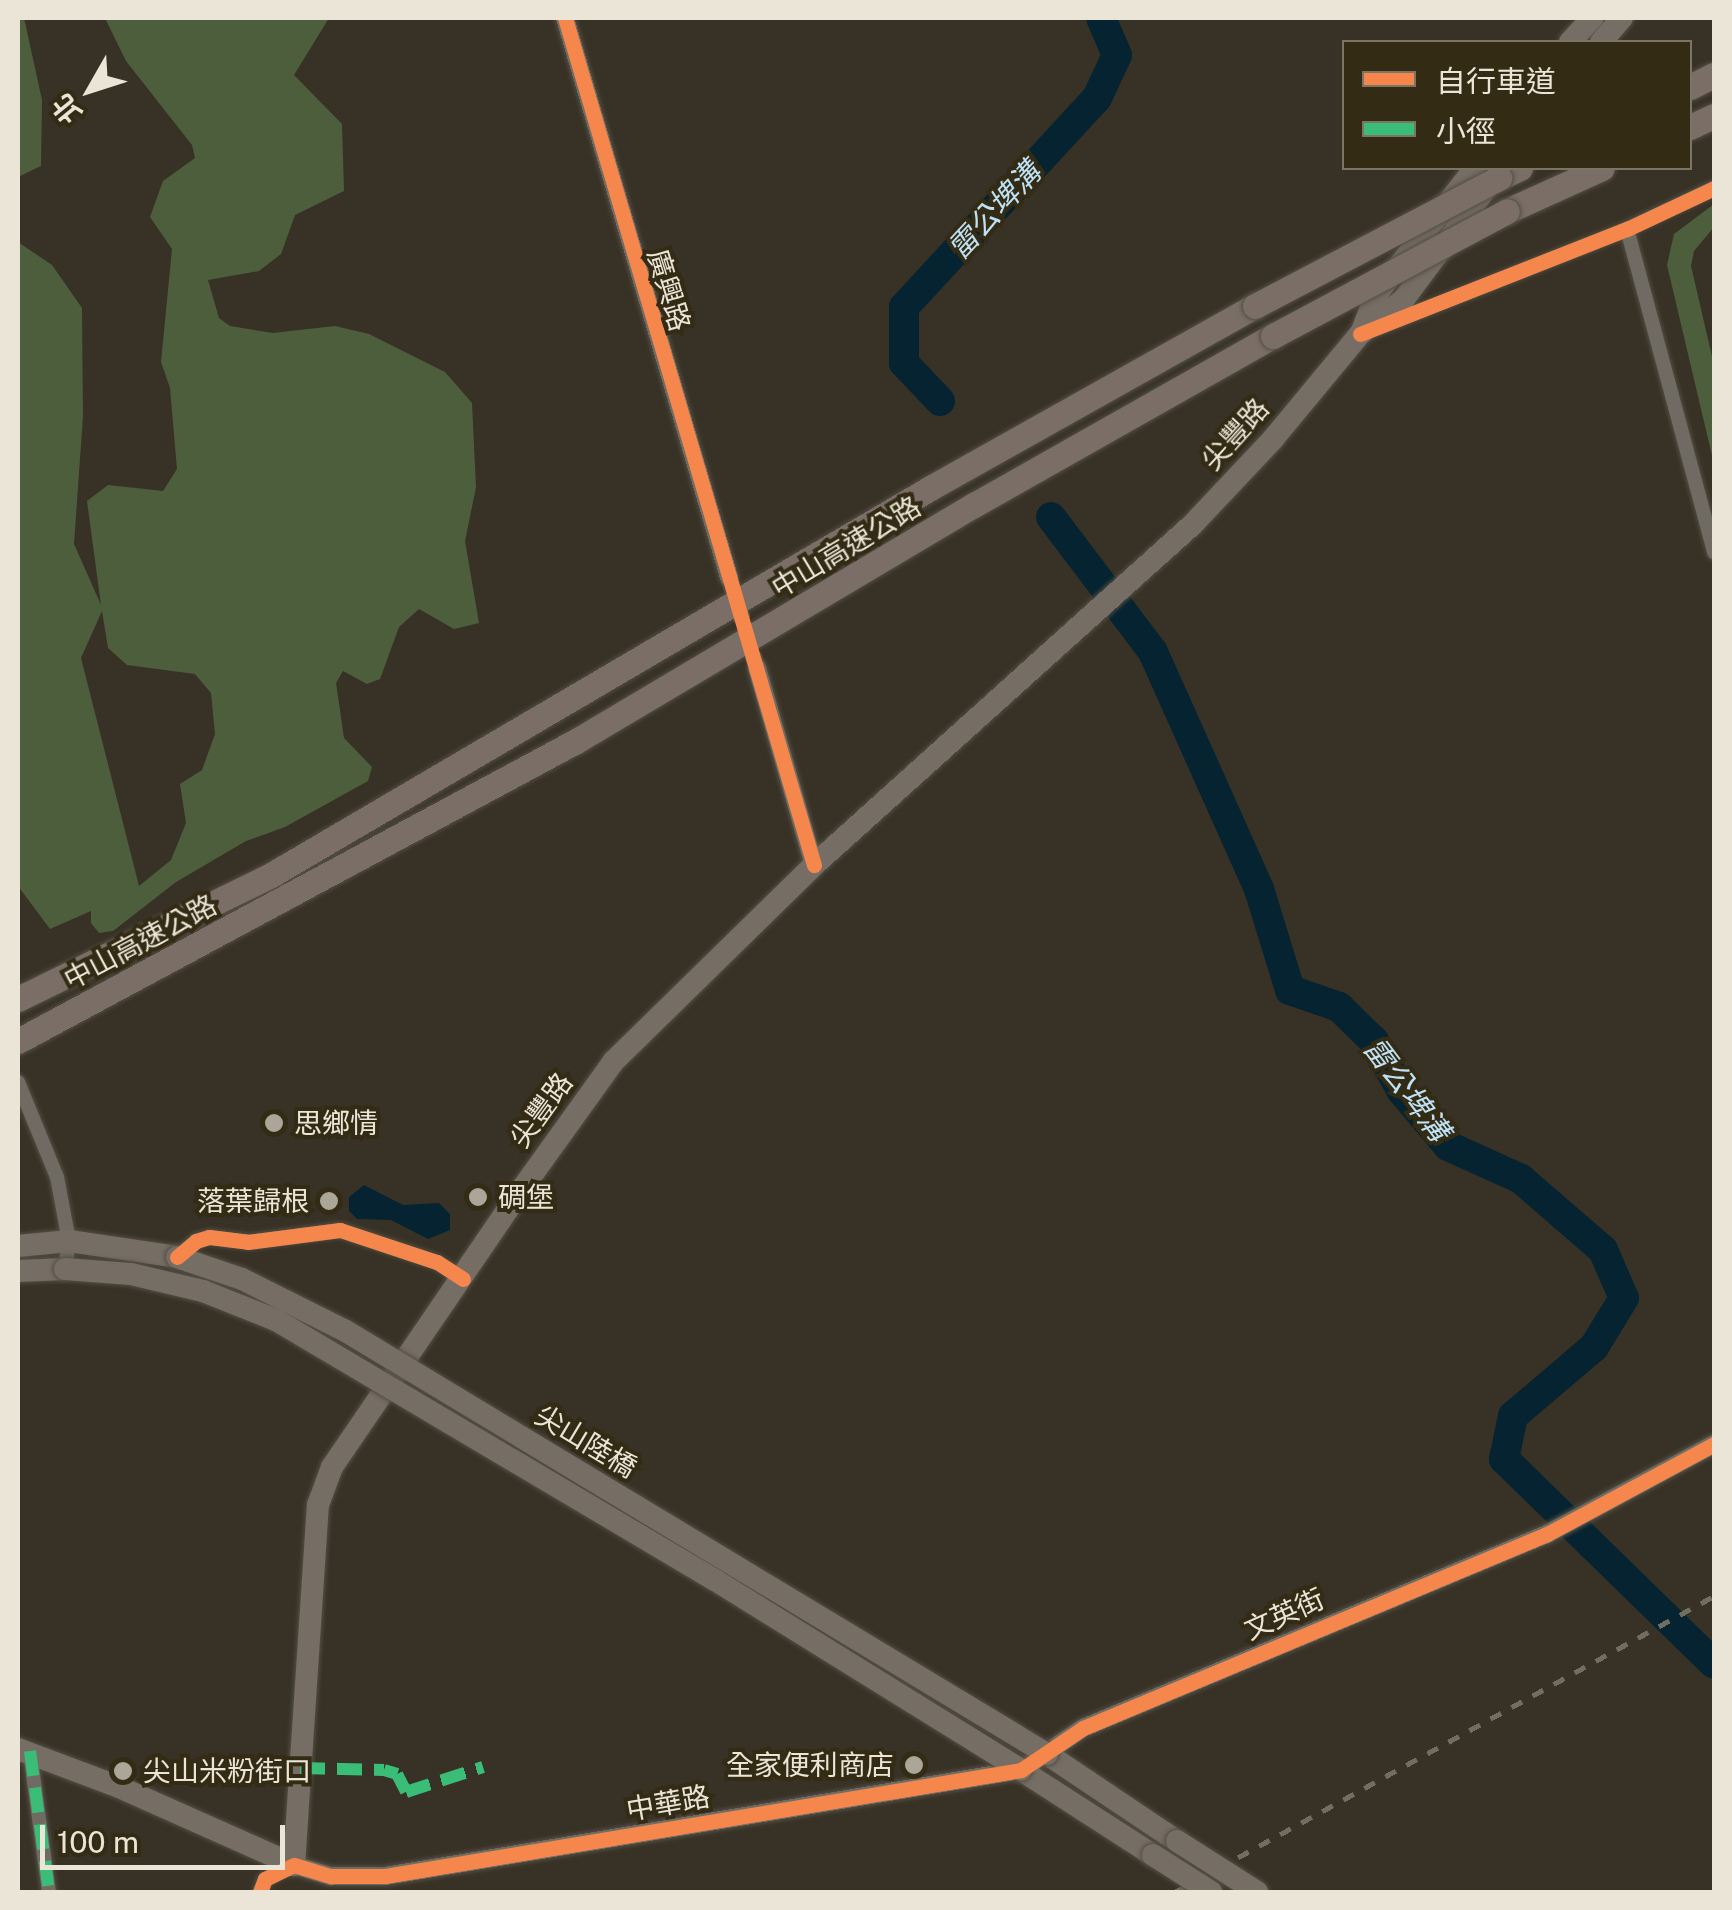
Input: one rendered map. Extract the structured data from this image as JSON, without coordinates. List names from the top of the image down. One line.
{"streets":{"highway":["中山高速公路"],"main road":["尖豐路","尖山陸橋","中華路"],"street":["廣興路","文英街"]},"crossings":[["尖豐路","中山高速公路"],["尖豐路","中華路"],["尖山陸橋","文英街"],["尖山陸橋","中華路"],["文英街","中華路"]],"water":["雷公埤溝"],"places":["思鄉情","碉堡","落葉歸根","全家便利商店","尖山米粉街口"],"legend":["自行車道","小徑"],"scale_bar":"100 m","north":"bottom left"}
